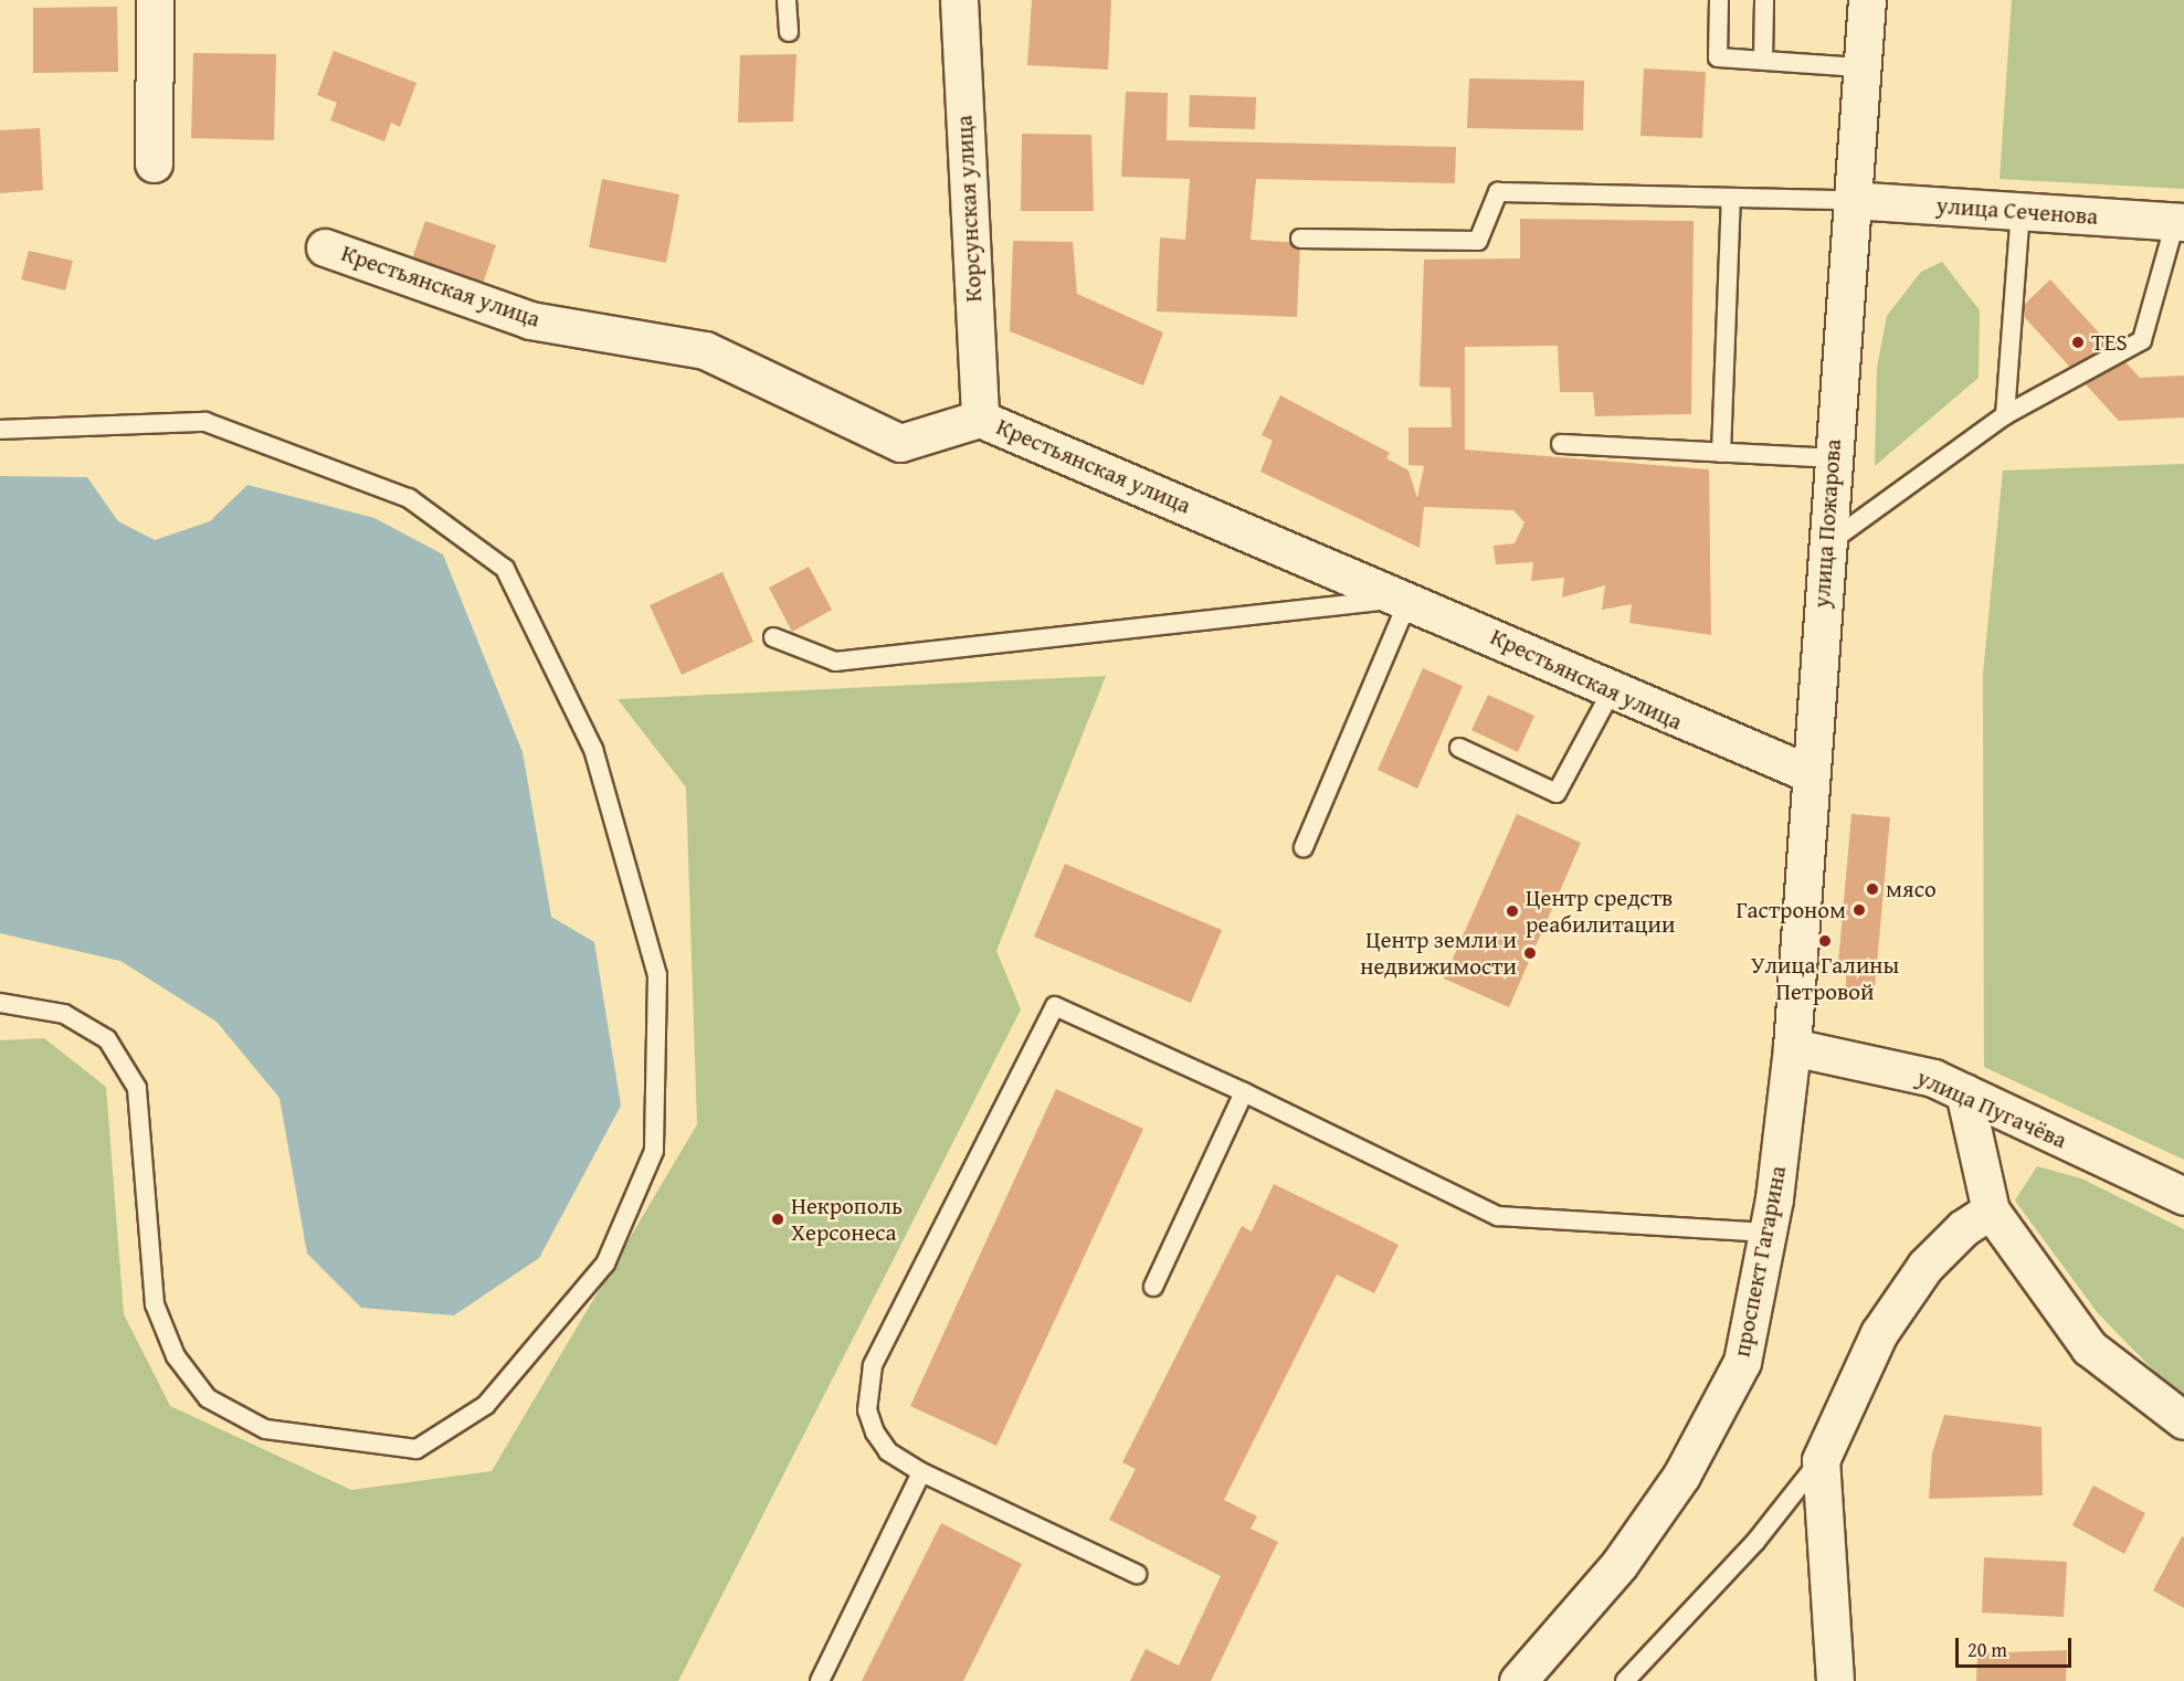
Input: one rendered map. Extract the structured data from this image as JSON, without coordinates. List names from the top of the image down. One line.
{"streets":{"street":["Корсунская улица","улица Сеченова","Крестьянская улица","улица Пожарова","улица Пугачёва","проспект Гагарина"]},"crossings":[["Корсунская улица","Крестьянская улица"],["улица Сеченова","улица Пожарова"],["Крестьянская улица","улица Пожарова"],["улица Пожарова","улица Пугачёва"],["улица Пожарова","проспект Гагарина"],["улица Пугачёва","проспект Гагарина"]],"places":["TES","мясо","Гастроном","Центр средств реабилитации","Улица Галины Петровой","Центр земли и недвижимости","Некрополь Херсонеса"],"scale_bar":"20 m"}
